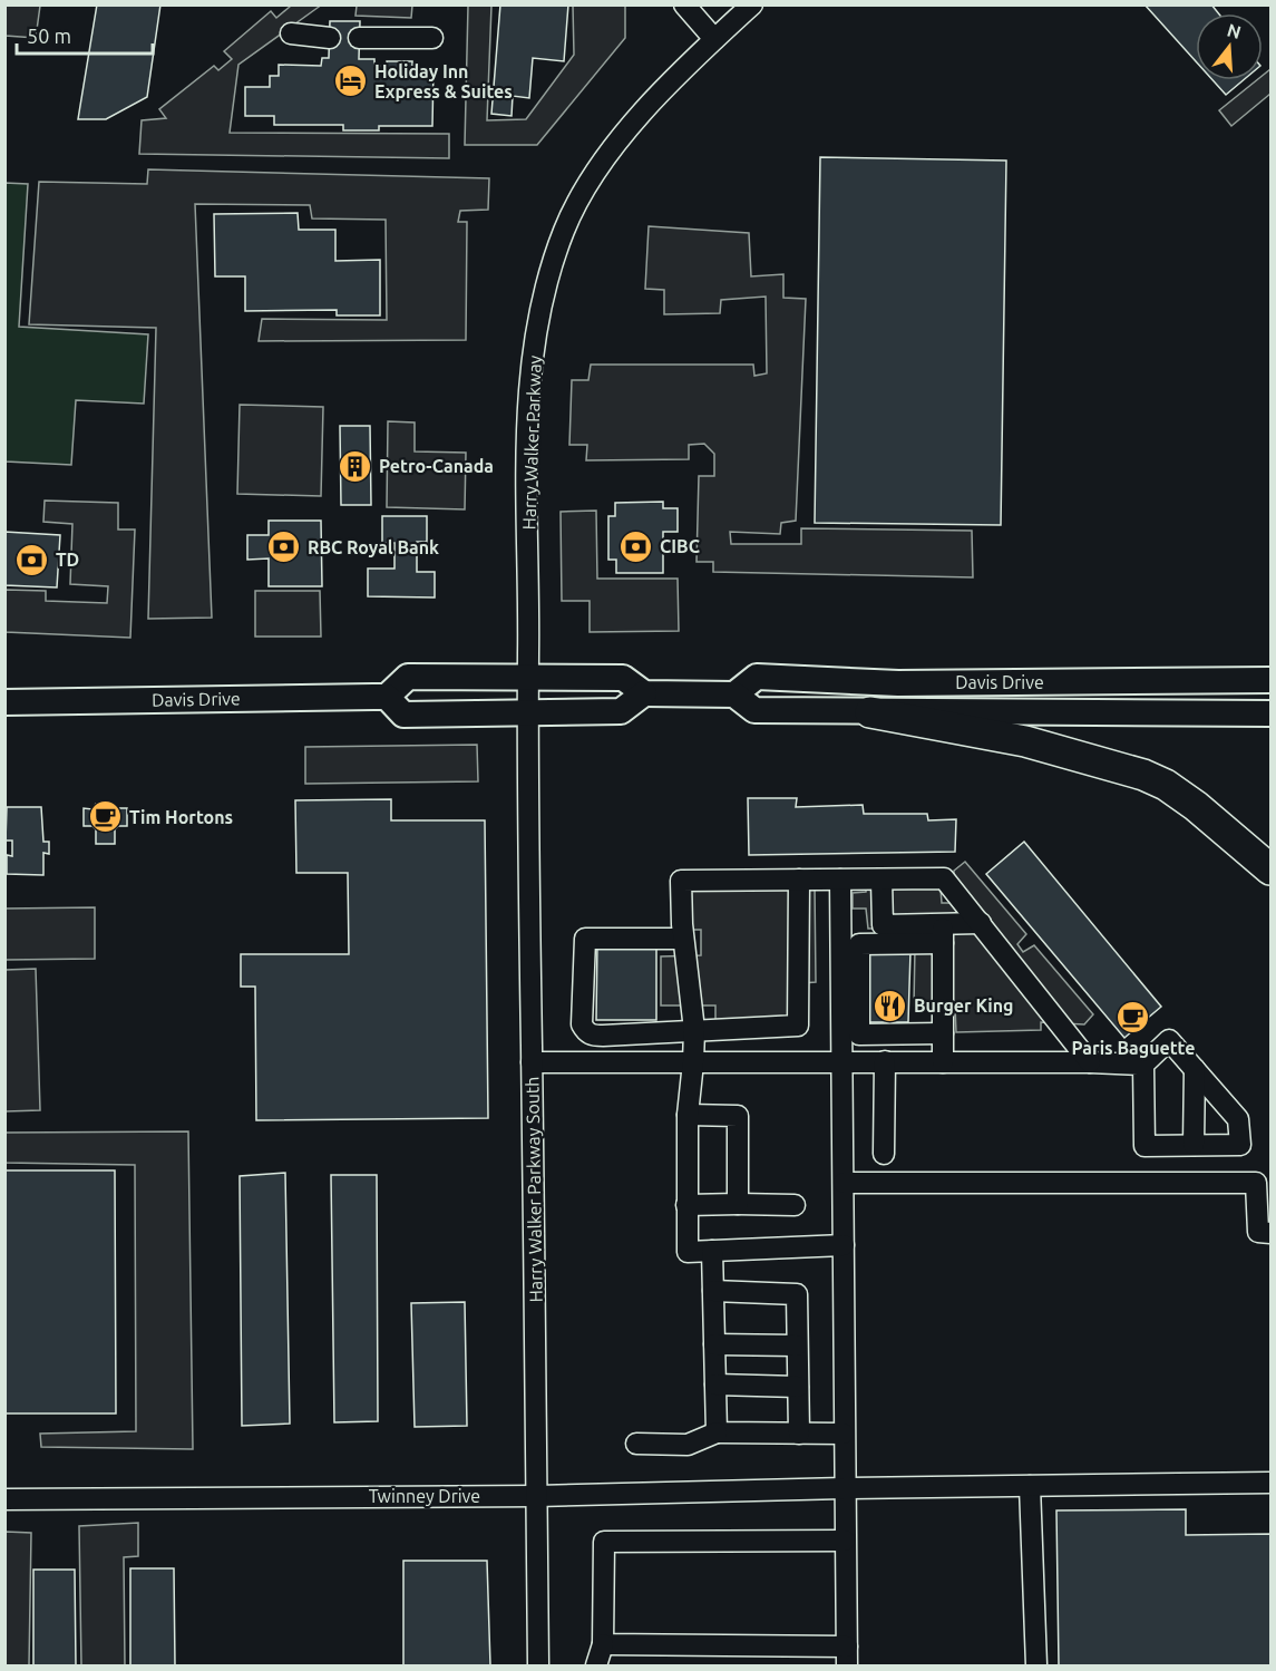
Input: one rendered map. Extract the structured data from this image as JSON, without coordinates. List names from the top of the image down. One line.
{"streets":{"main road":["Davis Drive"],"street":["Harry Walker Parkway","Harry Walker Parkway South","Twinney Drive"]},"crossings":[["Harry Walker Parkway","Davis Drive"],["Harry Walker Parkway","Harry Walker Parkway South"],["Harry Walker Parkway South","Twinney Drive"]],"places":{"hotel":["Holiday Inn Express & Suites"],"building":["Petro-Canada"],"bank":["CIBC","RBC Royal Bank","TD"],"cafe":["Tim Hortons","Paris Baguette"],"restaurant":["Burger King"]},"scale_bar":"50 m","north":"top"}
